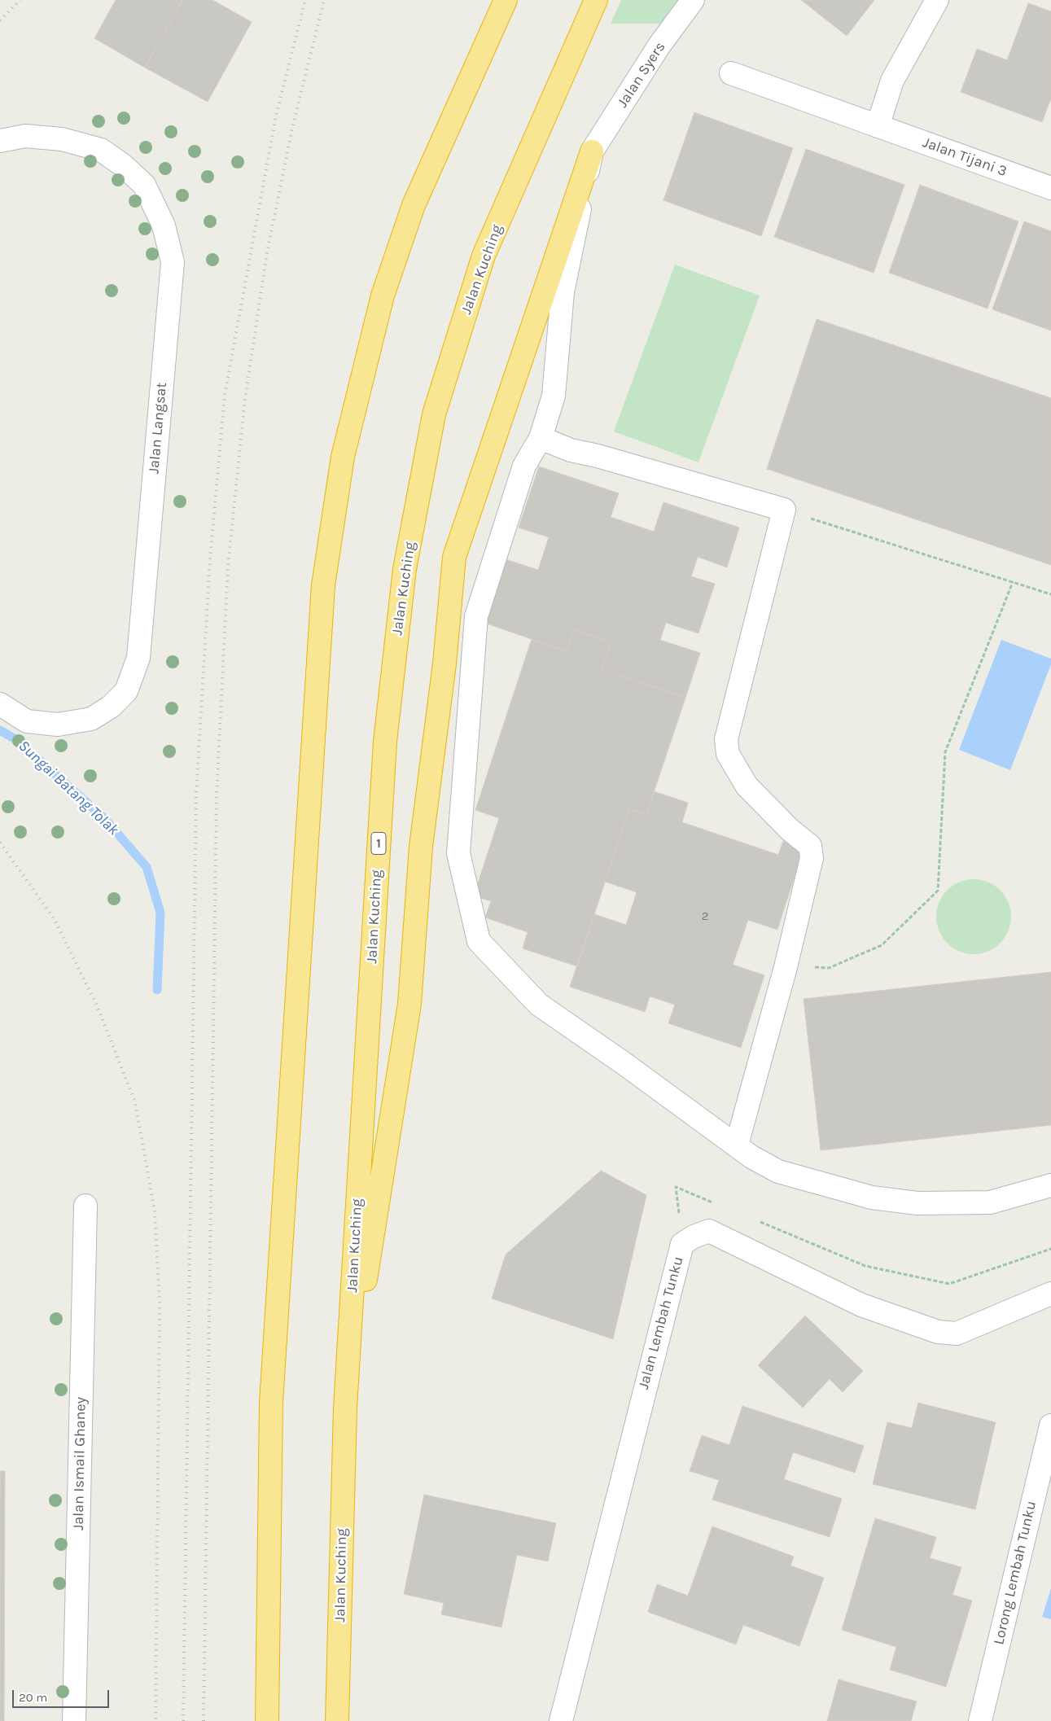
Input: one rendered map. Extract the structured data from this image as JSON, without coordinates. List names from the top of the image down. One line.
{"streets":{"highway":["Jalan Kuching","1"],"street":["Jalan Syers","Jalan Tijani 3","Jalan Langsat","Jalan Lembah Tunku","Jalan Ismail Ghaney","Lorong Lembah Tunku"]},"water":["Sungai Batang Tolak"],"house_numbers":["2"],"scale_bar":"20 m"}
